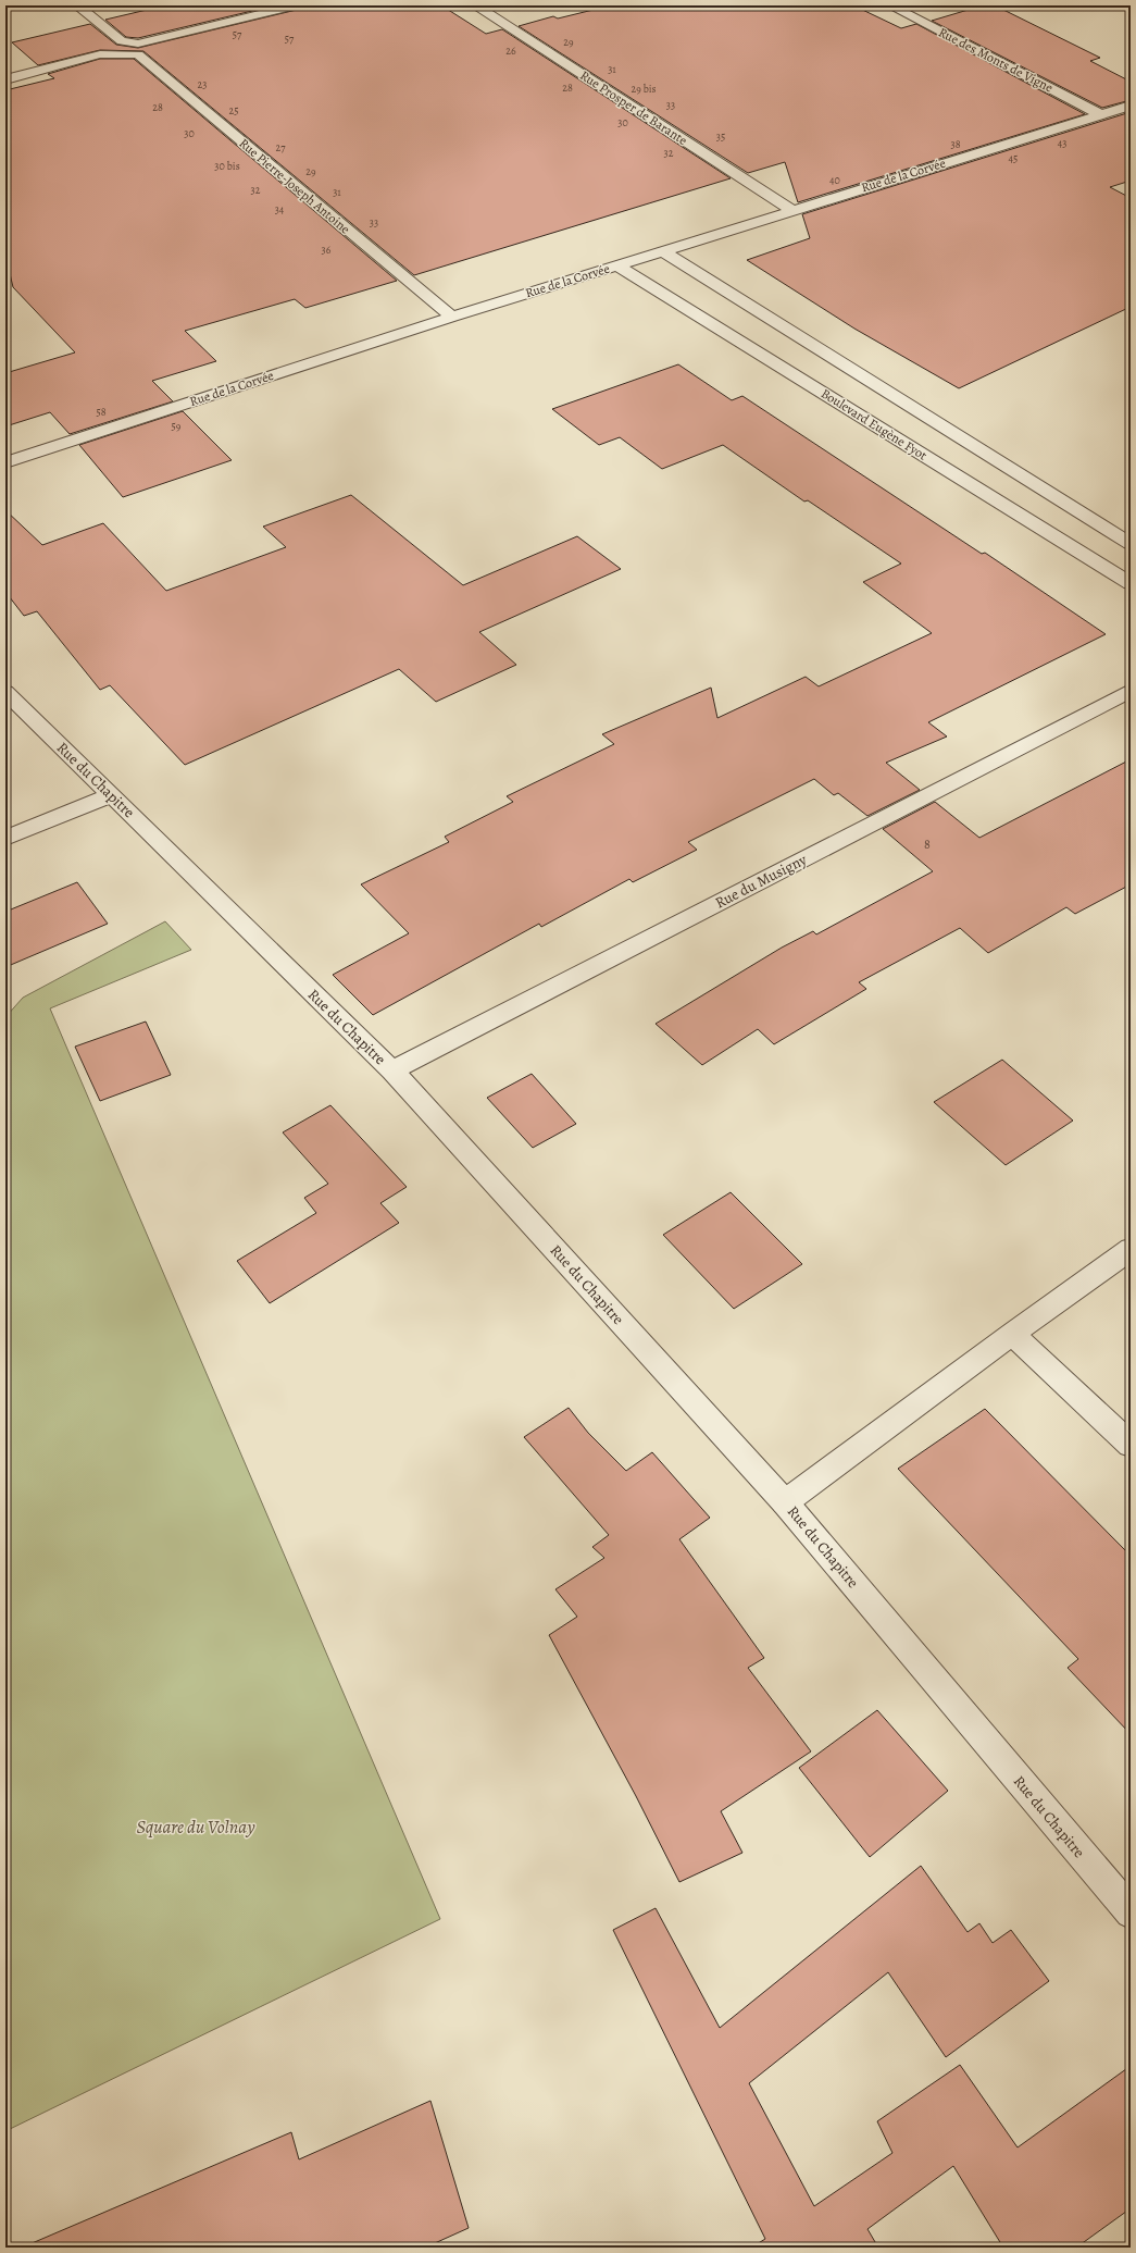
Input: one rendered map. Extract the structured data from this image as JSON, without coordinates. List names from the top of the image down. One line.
{"streets":{"street":["Rue des Monts de Vigne","Rue Prosper de Barante","Rue de la Corvée","Rue Pierre-Joseph Antoine","Boulevard Eugène Fyot","Rue du Chapitre","Rue du Musigny"]},"crossings":[["Rue des Monts de Vigne","Rue de la Corvée"],["Rue Prosper de Barante","Rue de la Corvée"],["Rue de la Corvée","Rue Pierre-Joseph Antoine"],["Rue de la Corvée","Boulevard Eugène Fyot"],["Rue du Chapitre","Rue du Musigny"]],"parks":["Square du Volnay"],"house_numbers":["57","57","29","26","31","23","28","29 bis","33","28","25","30","30","35","43","38","27","32","45","30 bis","29","40","32","31","34","33","36","58","59","8"]}
